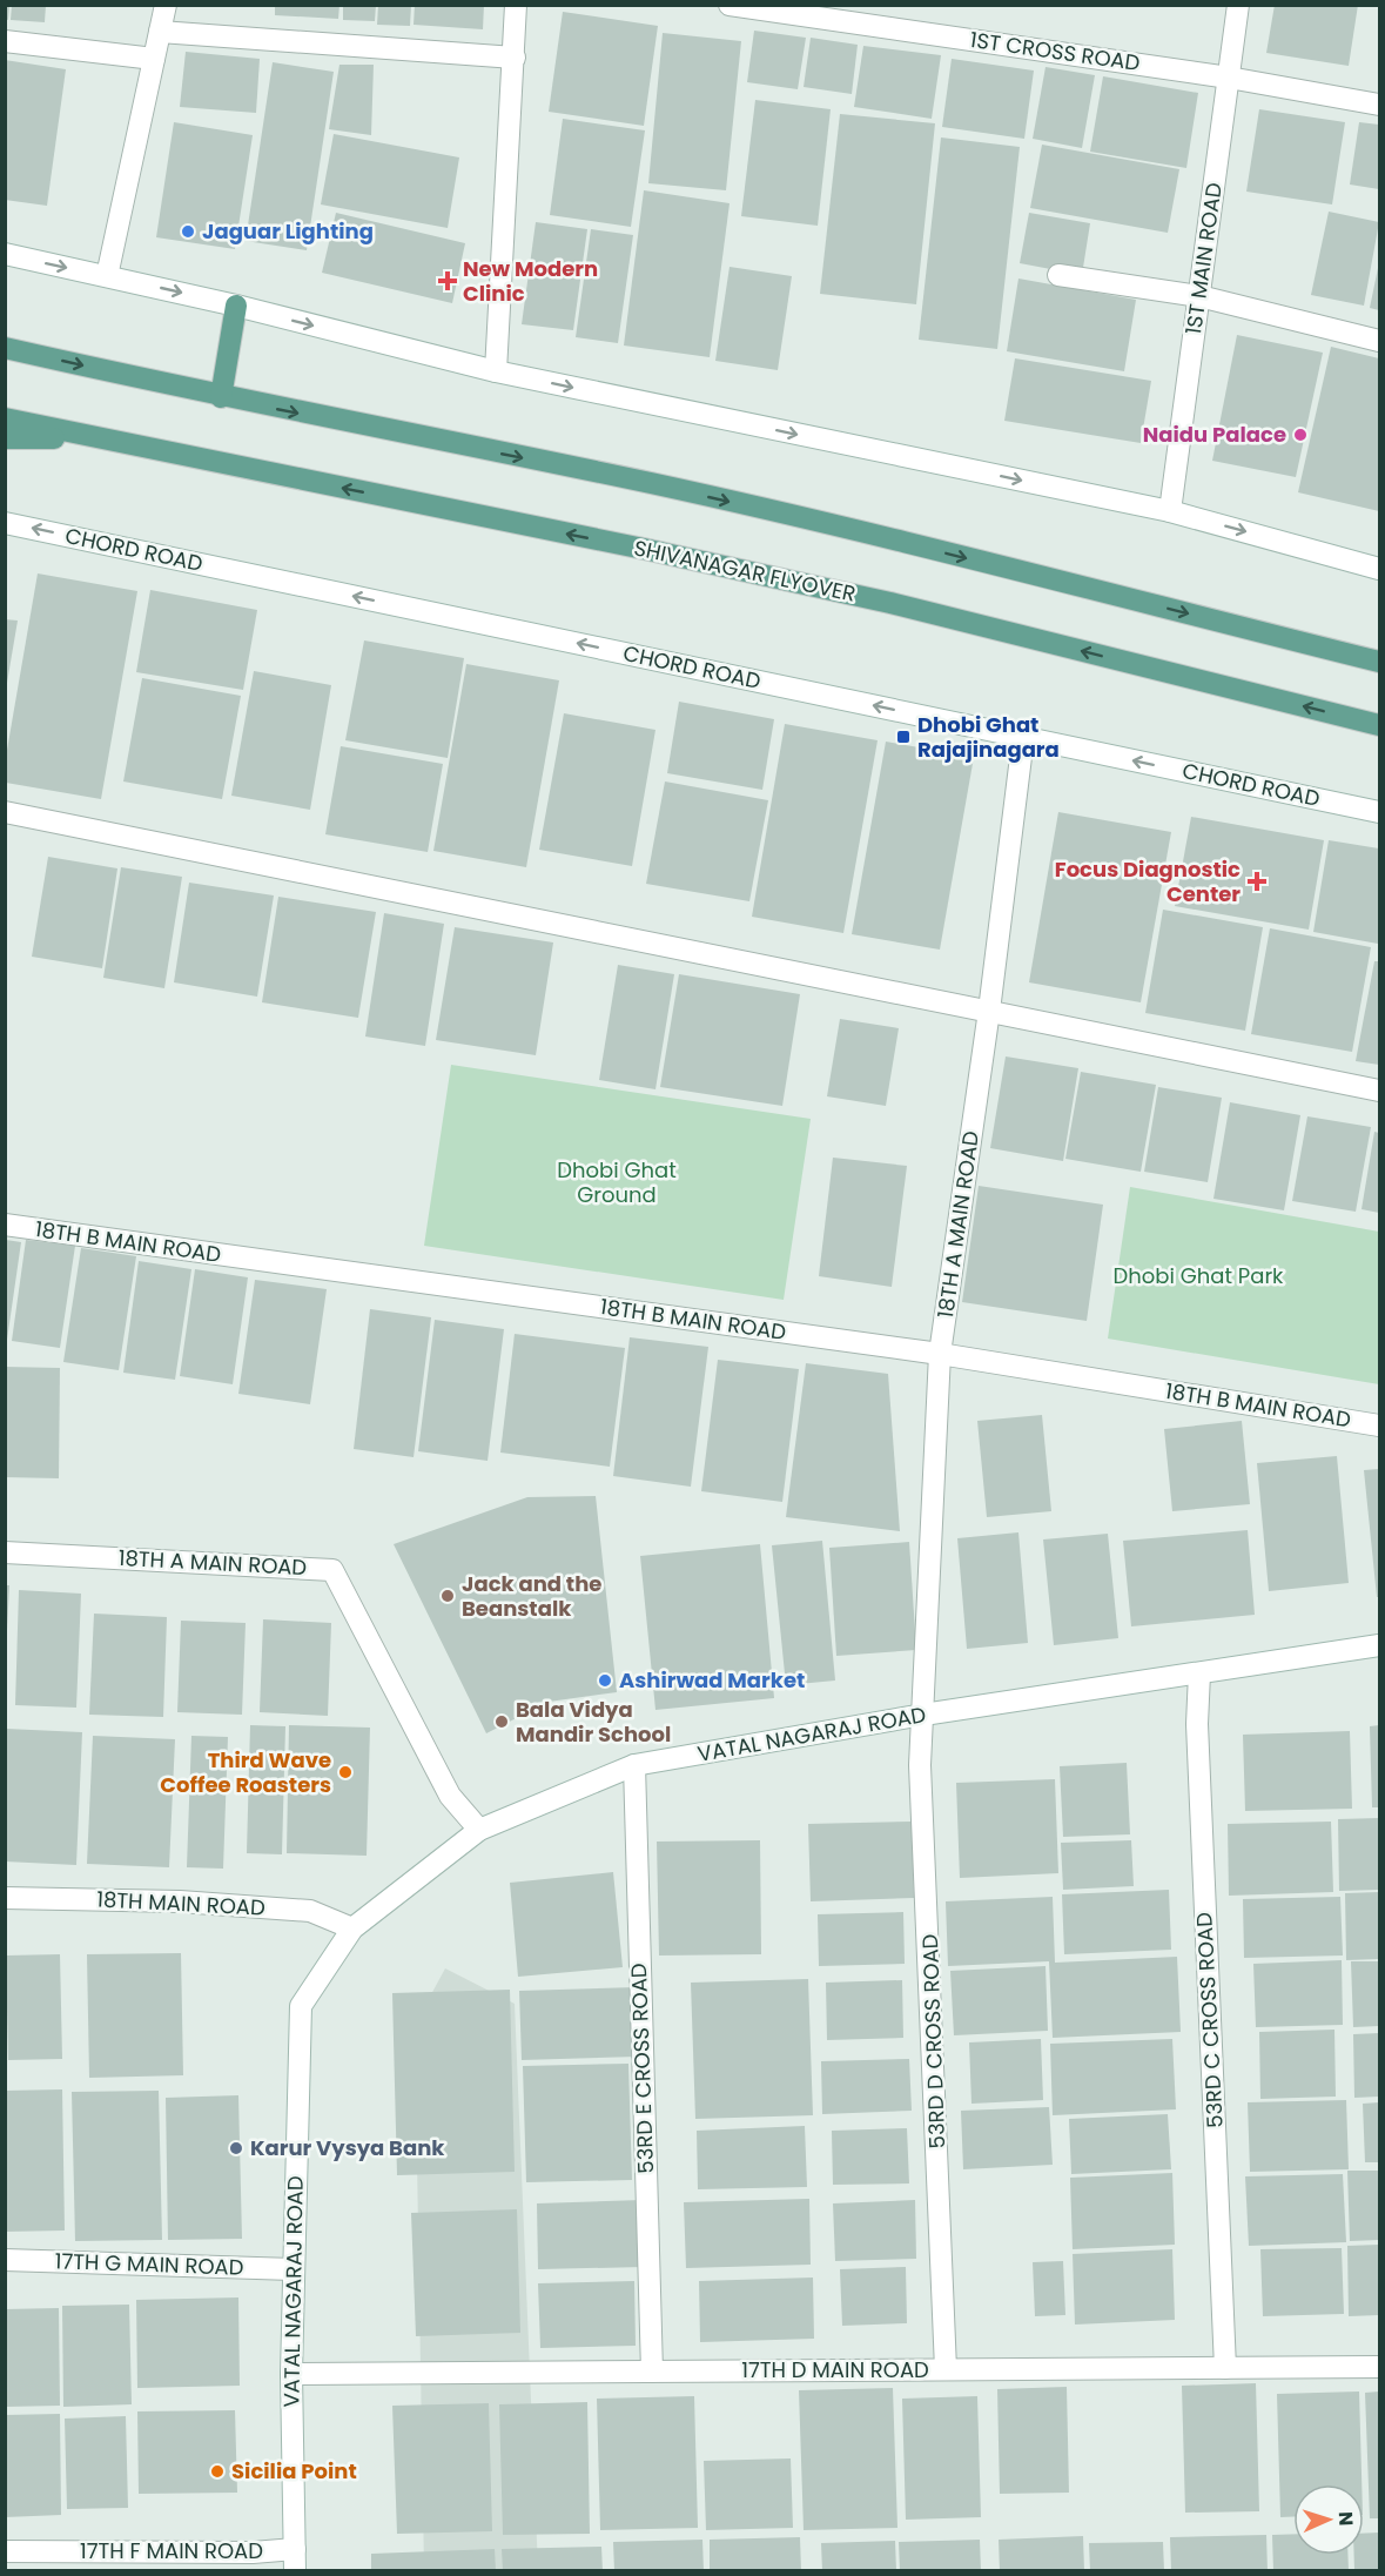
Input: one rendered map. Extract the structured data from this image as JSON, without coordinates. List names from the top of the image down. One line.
{"streets":{"main road":["SHIVANAGAR FLYOVER"],"street":["1ST CROSS ROAD","1ST MAIN ROAD","CHORD ROAD","18TH A MAIN ROAD","18TH B MAIN ROAD","VATAL NAGARAJ ROAD","18TH MAIN ROAD","53RD C CROSS ROAD","53RD D CROSS ROAD","53RD E CROSS ROAD","17TH G MAIN ROAD","17TH D MAIN ROAD","17TH F MAIN ROAD"]},"crossings":[["1ST CROSS ROAD","1ST MAIN ROAD"],["CHORD ROAD","18TH A MAIN ROAD"],["18TH A MAIN ROAD","18TH B MAIN ROAD"],["18TH A MAIN ROAD","VATAL NAGARAJ ROAD"],["18TH A MAIN ROAD","53RD D CROSS ROAD"],["VATAL NAGARAJ ROAD","18TH MAIN ROAD"],["VATAL NAGARAJ ROAD","53RD C CROSS ROAD"],["VATAL NAGARAJ ROAD","53RD D CROSS ROAD"],["VATAL NAGARAJ ROAD","53RD E CROSS ROAD"],["VATAL NAGARAJ ROAD","17TH G MAIN ROAD"],["VATAL NAGARAJ ROAD","17TH D MAIN ROAD"],["VATAL NAGARAJ ROAD","17TH F MAIN ROAD"],["53RD C CROSS ROAD","17TH D MAIN ROAD"],["53RD D CROSS ROAD","17TH D MAIN ROAD"],["53RD E CROSS ROAD","17TH D MAIN ROAD"]],"one_way":["CHORD ROAD"],"parks":["Dhobi Ghat Ground","Dhobi Ghat Park"],"places":{"other":["Jaguar Lighting","Naidu Palace","Jack and the Beanstalk","Ashirwad Market","Bala Vidya Mandir School","Third Wave Coffee Roasters","Karur Vysya Bank","Sicilia Point"],"health":["New Modern Clinic","Focus Diagnostic Center"],"transit":["Dhobi Ghat Rajajinagara"]},"north":"right"}
